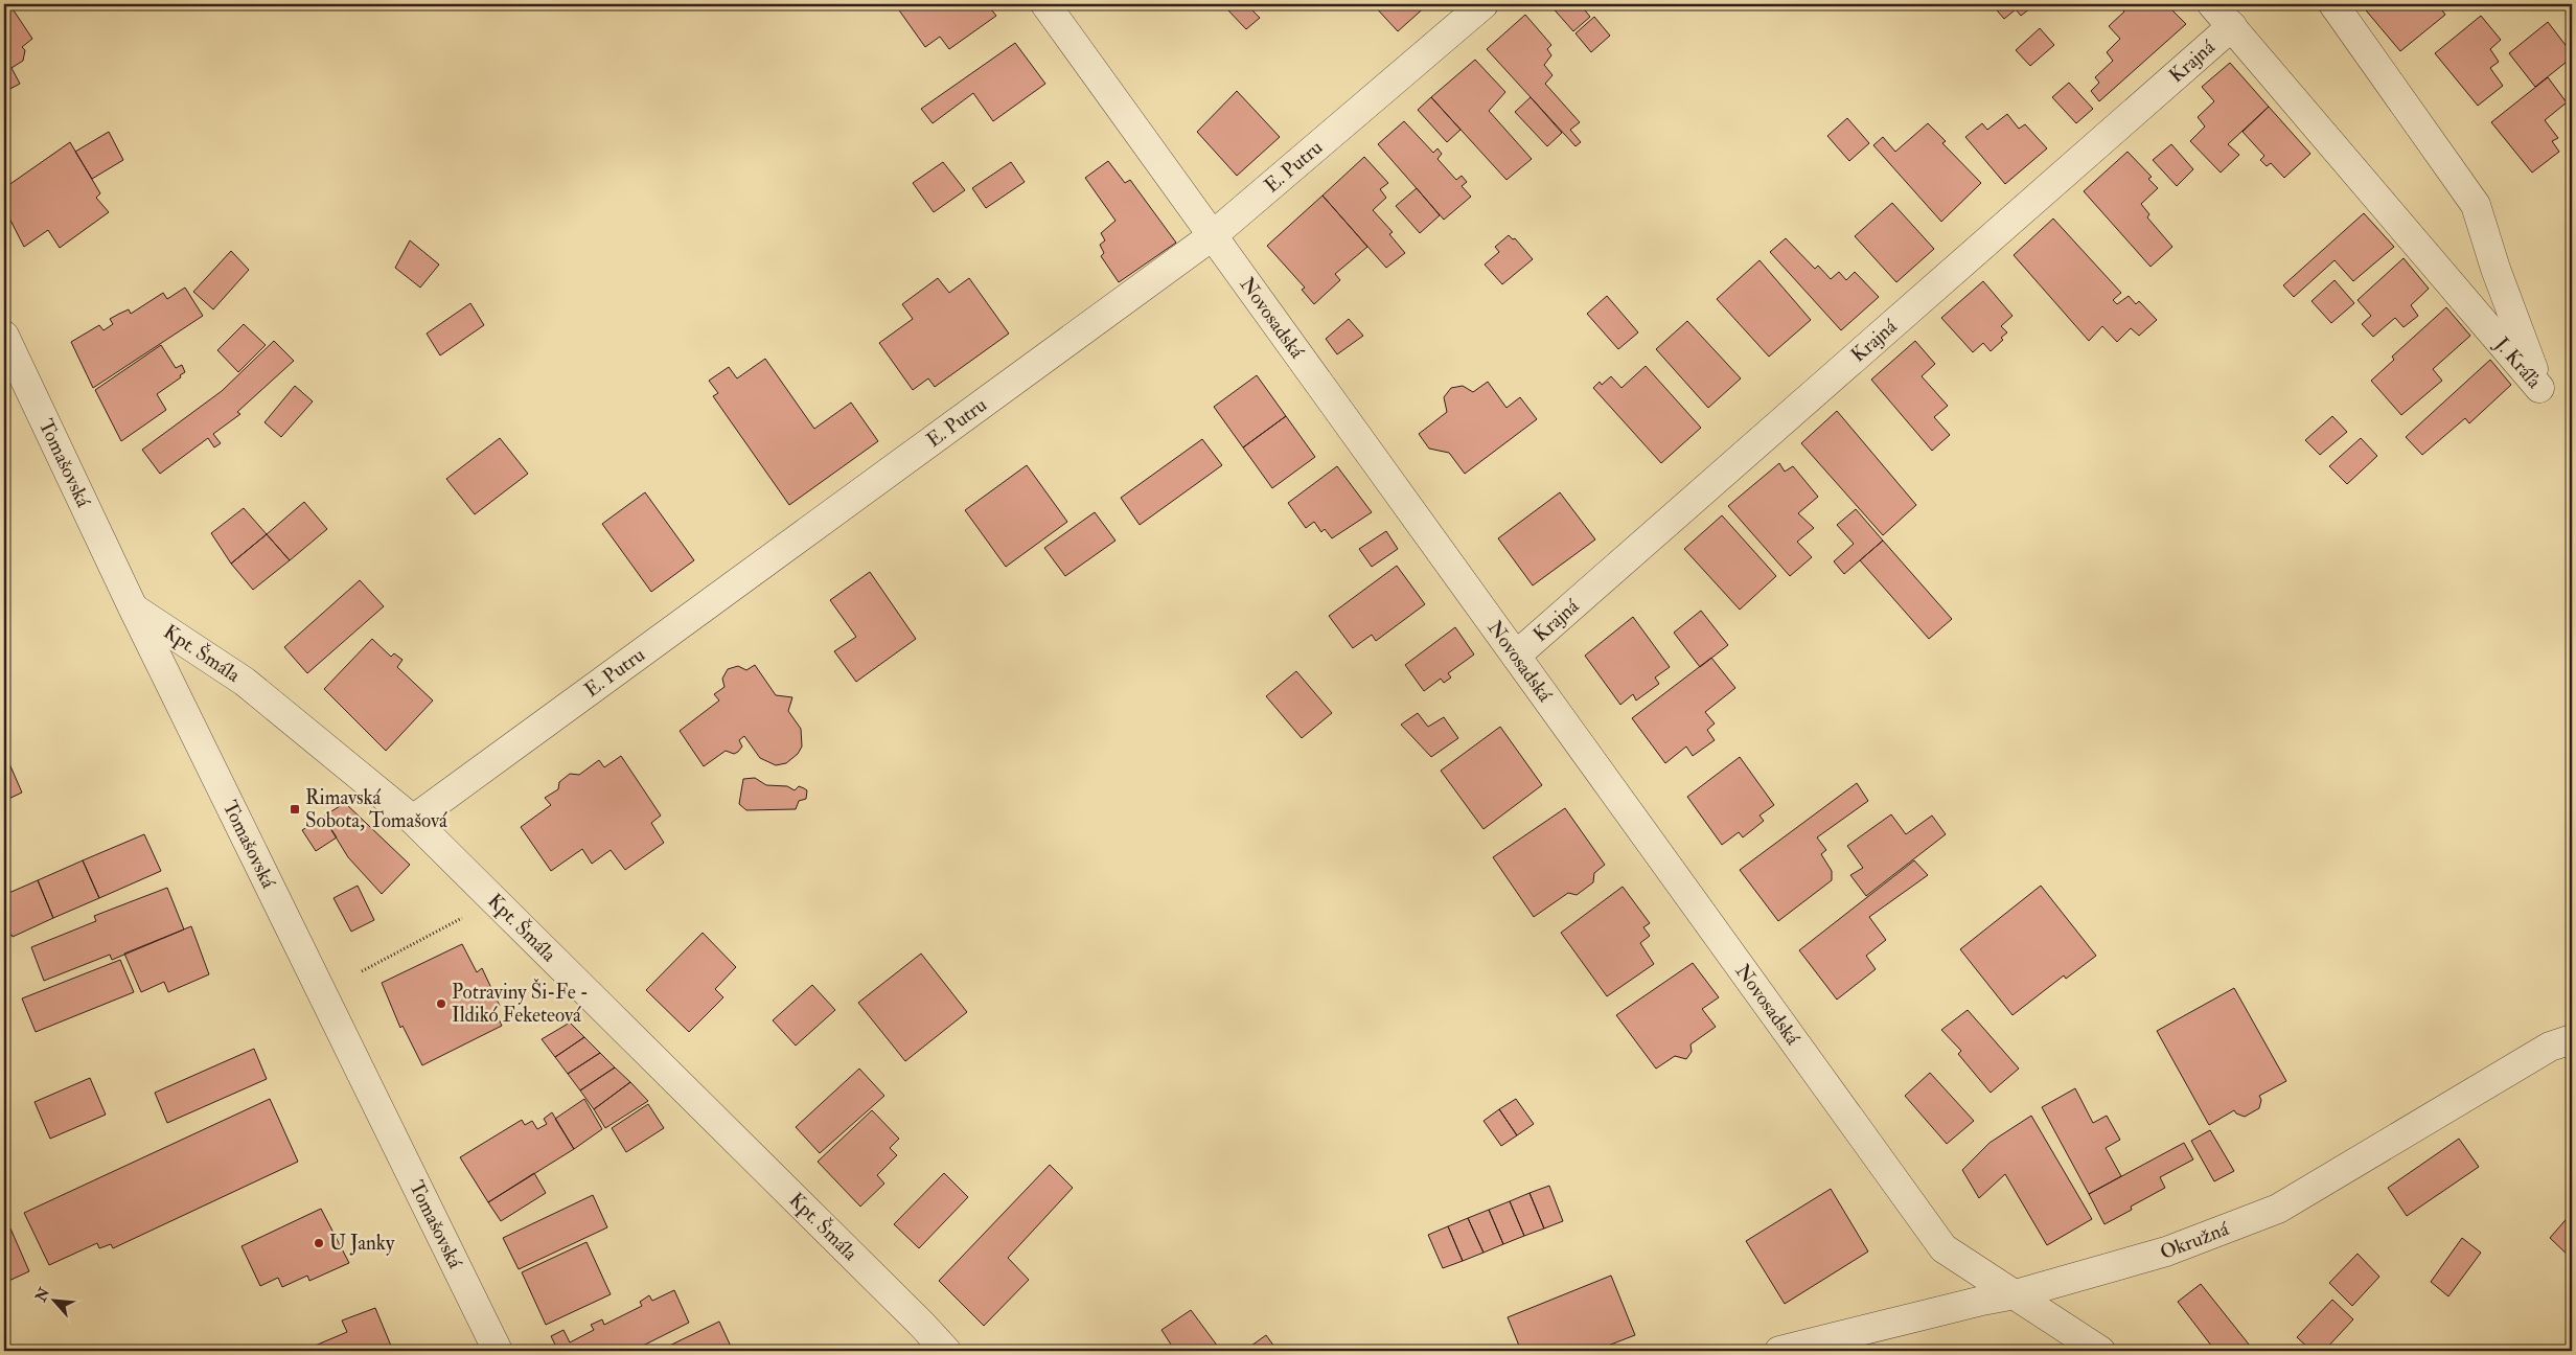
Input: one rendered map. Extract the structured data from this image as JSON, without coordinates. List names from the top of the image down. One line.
{"streets":{"street":["Krajná","E. Putru","Novosadská","J. Kráľa","Tomašovská","Kpt. Šmála","Okružná"]},"crossings":[["Krajná","Novosadská"],["Krajná","J. Kráľa"],["E. Putru","Novosadská"],["E. Putru","Kpt. Šmála"],["Novosadská","Okružná"],["Tomašovská","Kpt. Šmála"]],"places":{"transit":["Rimavská Sobota, Tomašová"],"other":["Potraviny Ši-Fe - Ildikó Feketeová","U Janky"]},"north":"top left"}
